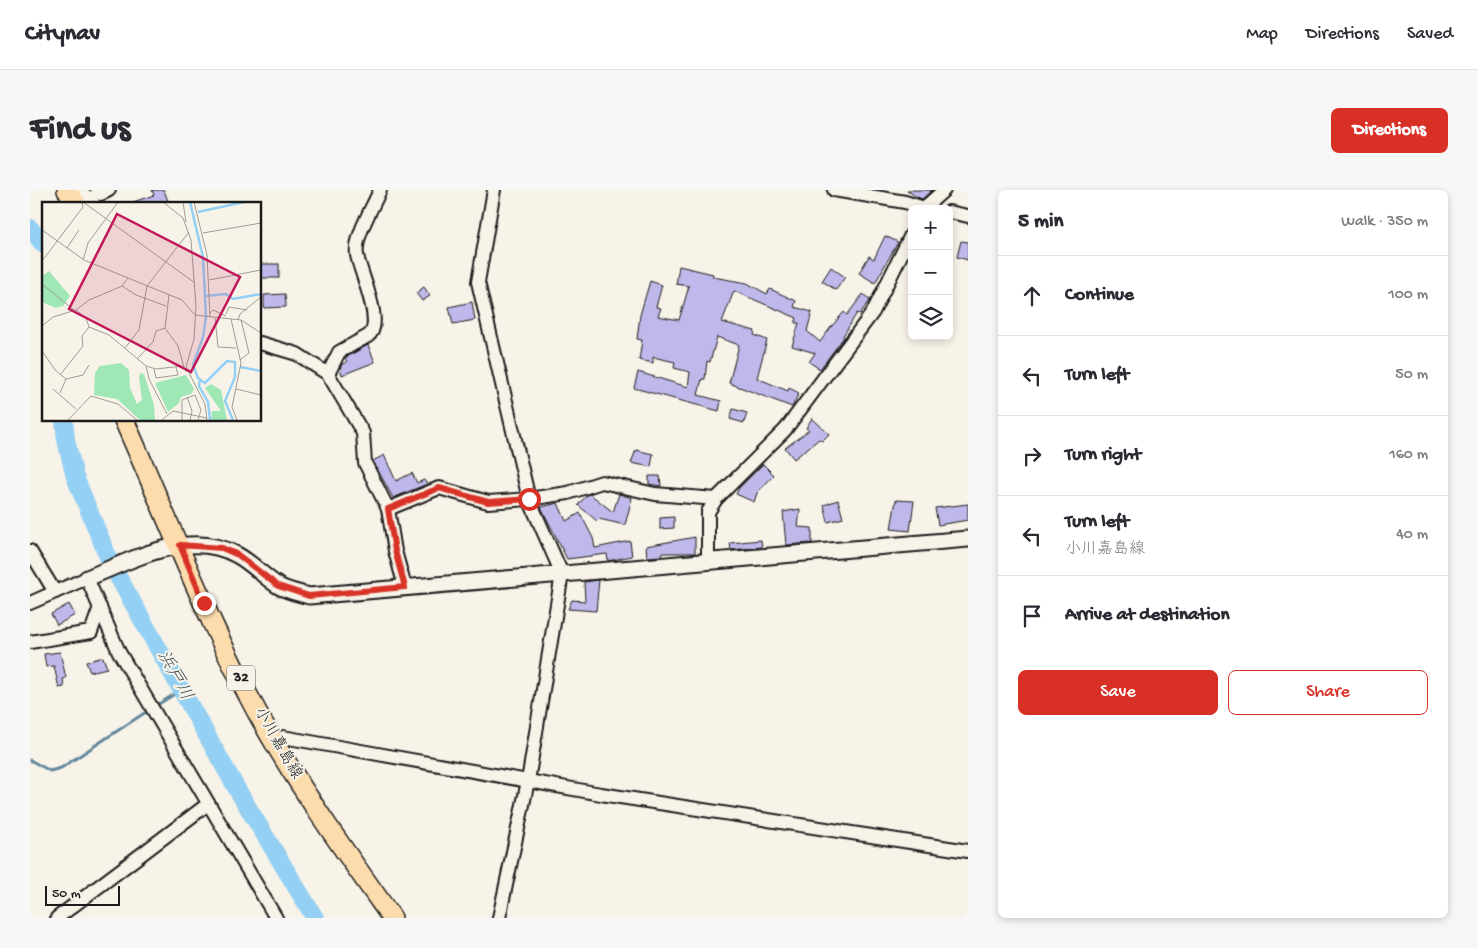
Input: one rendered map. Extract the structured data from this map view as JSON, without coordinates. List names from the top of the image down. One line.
{"streets":{"main road":["32","小川嘉島線"]},"water":["浜戸川"],"scale_bar":"50 m","page":{"header":"Citynav","nav":["Map","Directions","Saved"],"buttons":["Directions",["Save","Share"]],"title":"Find us","heading":["5 min","Walk · 350 m"],"map_buttons":["+","−"],"list":[["Continue","100 m"],["Turn left","50 m"],["Turn right","160 m"],["Turn left","小川嘉島線","40 m"],"Arrive at destination"],"scale":"50 m"}}
